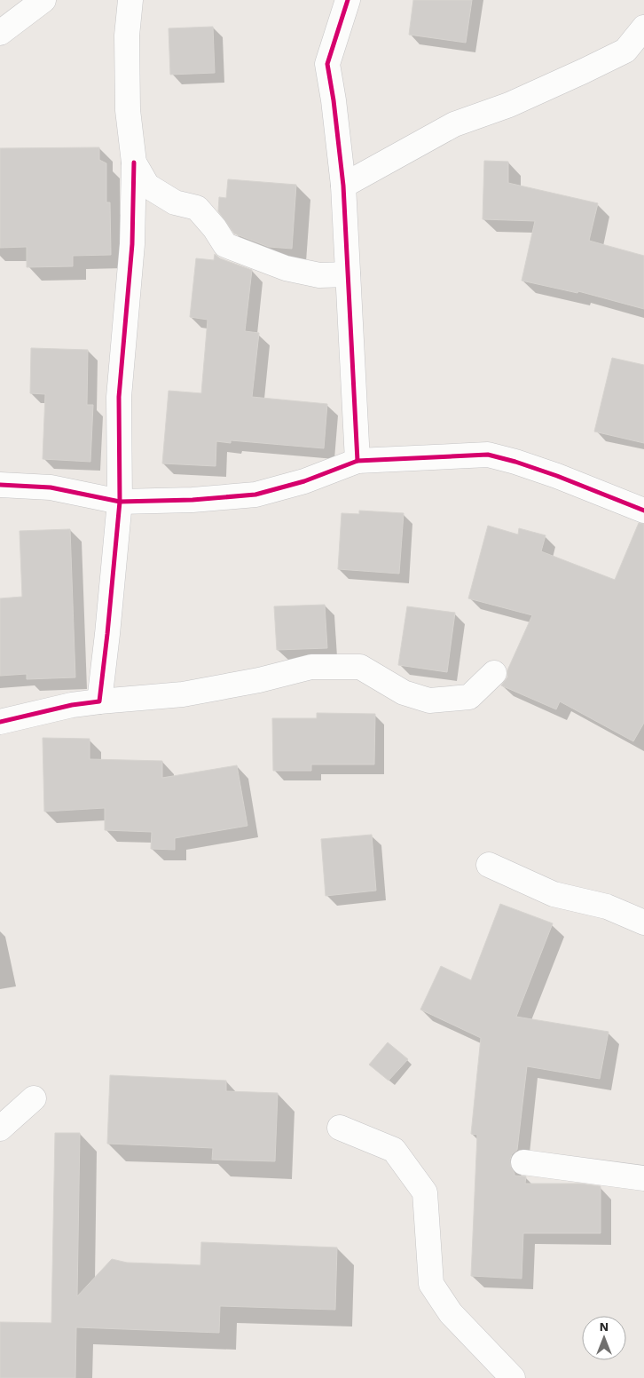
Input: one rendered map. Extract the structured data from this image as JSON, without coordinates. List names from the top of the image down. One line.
{"north":"top"}
